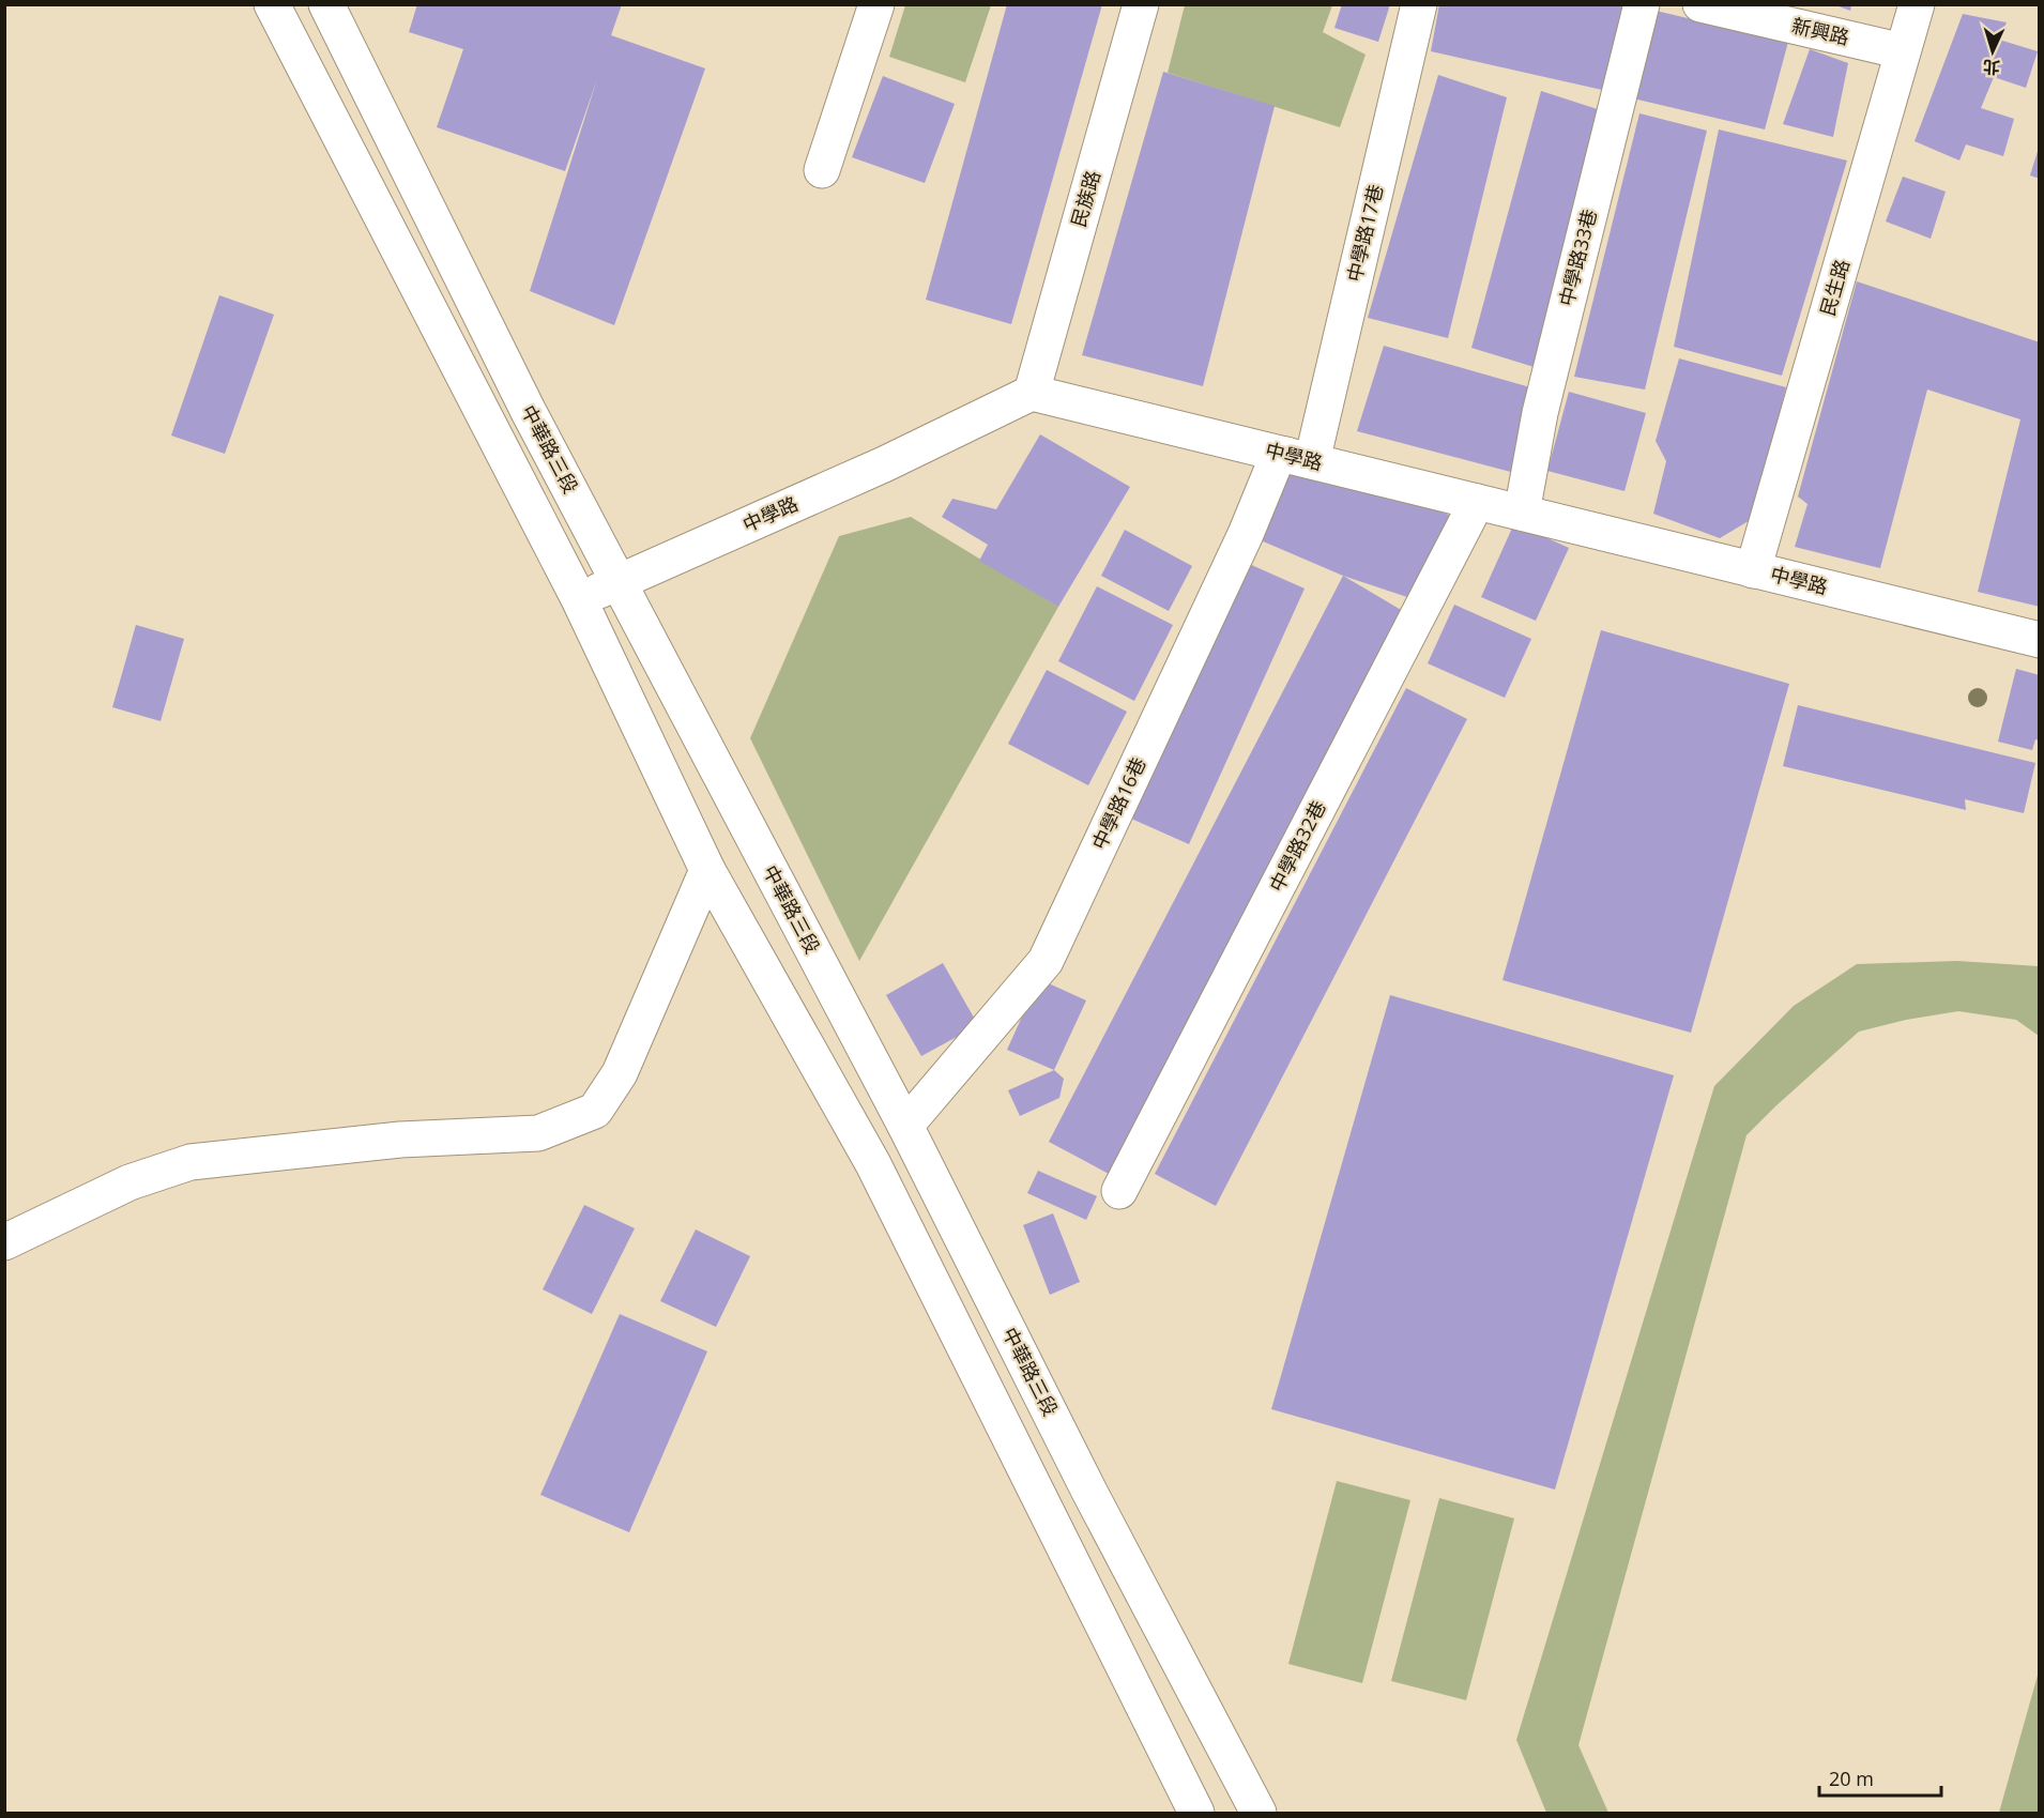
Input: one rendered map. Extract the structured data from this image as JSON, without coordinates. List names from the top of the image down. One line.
{"streets":{"street":["新興路","民族路","中學路17巷","中學路33巷","民生路","中華路三段","中學路","中學路16巷","中學路32巷"]},"crossings":[["新興路","民生路"],["民族路","中學路"],["中學路17巷","中學路"],["中學路17巷","中學路16巷"],["中學路33巷","中學路"],["民生路","中學路"],["中華路三段","中學路"],["中華路三段","中學路16巷"],["中學路","中學路16巷"],["中學路","中學路32巷"]],"scale_bar":"20 m","north":"bottom"}
